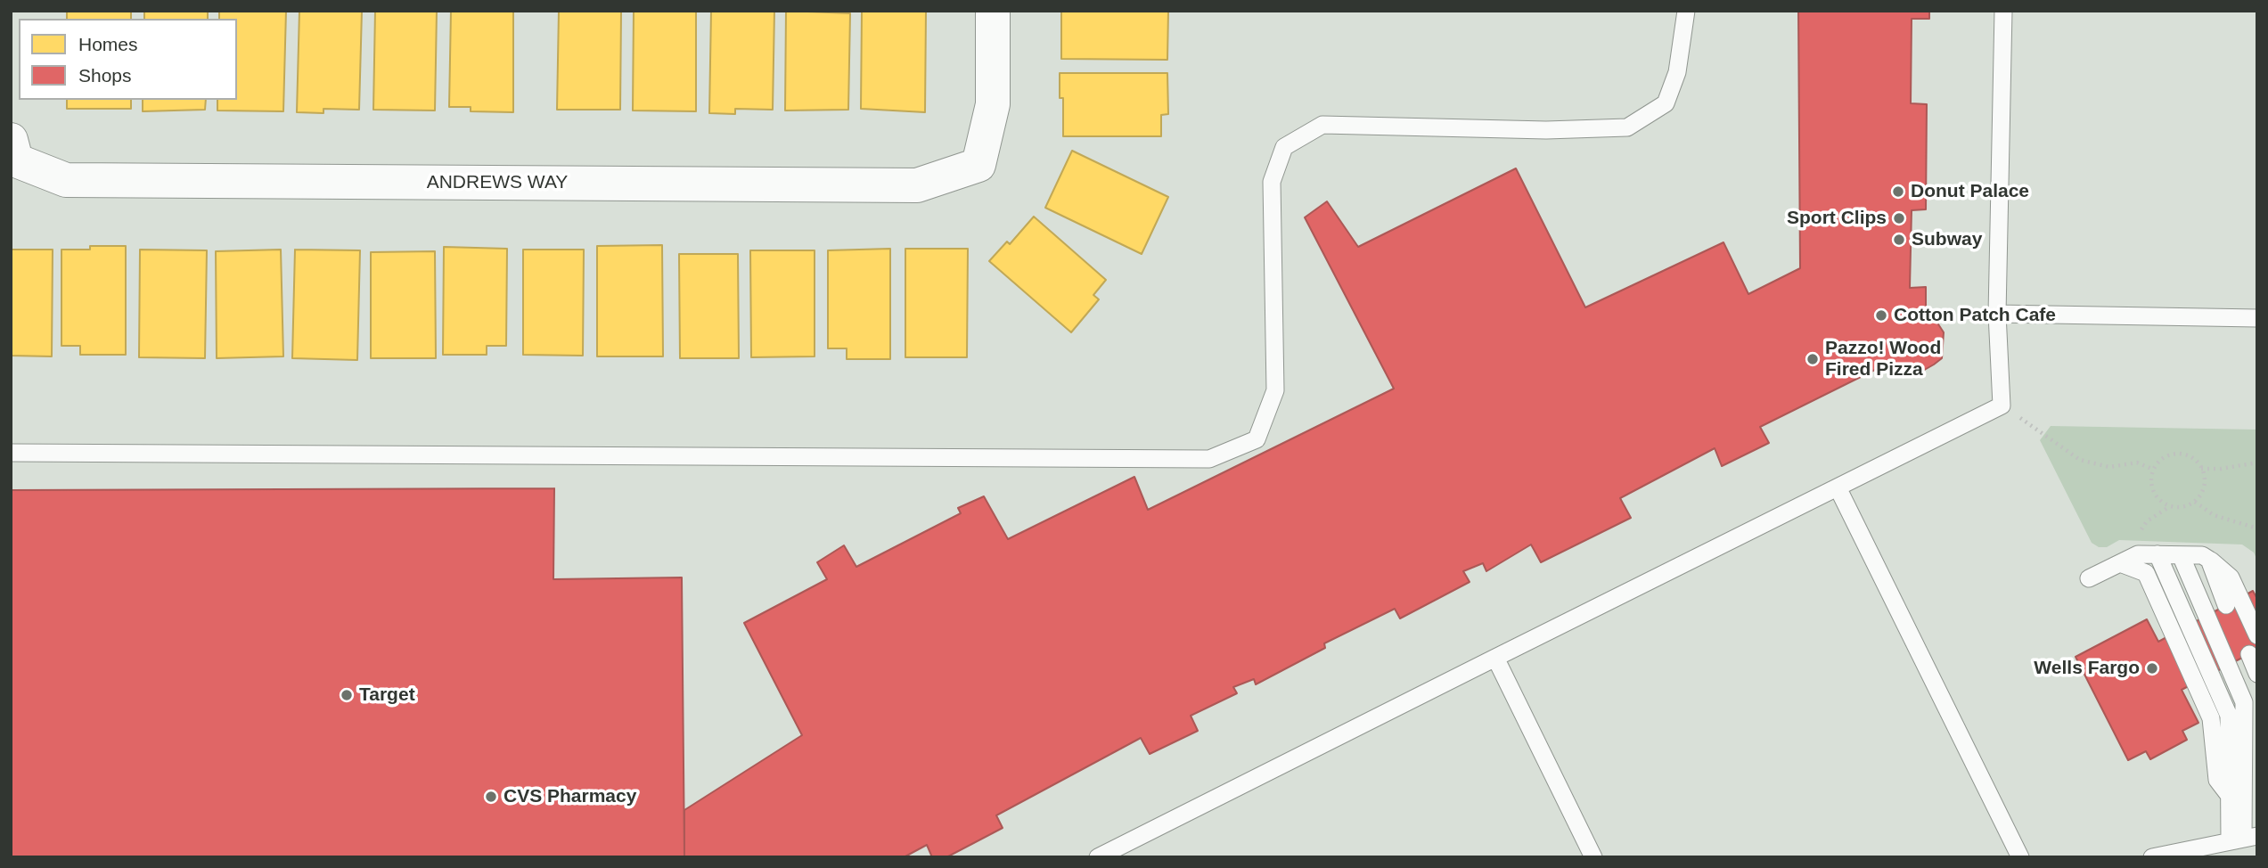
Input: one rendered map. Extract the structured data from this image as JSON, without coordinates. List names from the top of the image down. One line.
{"streets":{"street":["ANDREWS WAY"]},"places":["Donut Palace","Sport Clips","Subway","Cotton Patch Cafe","Pazzo! Wood Fired Pizza","Wells Fargo","Target","CVS Pharmacy"],"legend":["Homes","Shops"]}
